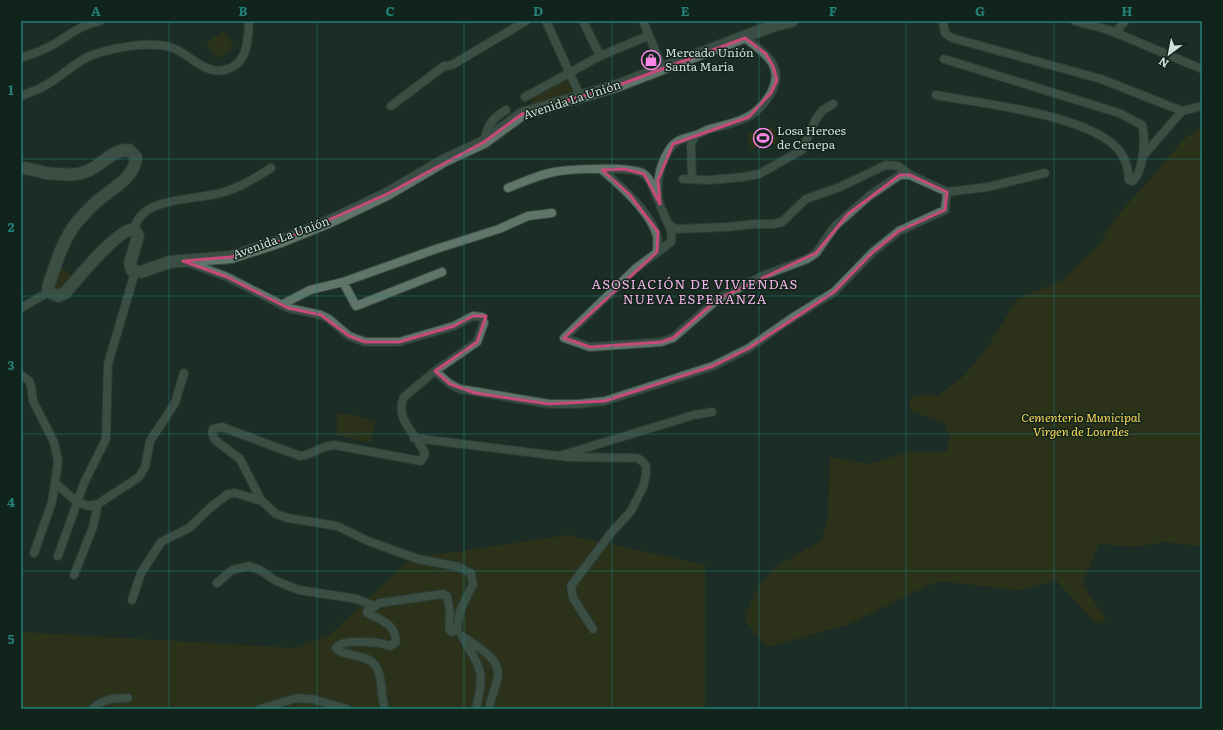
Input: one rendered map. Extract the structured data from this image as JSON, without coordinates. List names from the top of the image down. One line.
{"streets":{"main road":["Avenida La Unión"]},"districts":["ASOSIACIÓN DE VIVIENDAS NUEVA ESPERANZA"],"parks":["Cementerio Municipal Virgen de Lourdes"],"places":{"shop":["Mercado Unión Santa Maria"],"sports":["Losa Heroes de Cenepa"]},"north":"bottom left","grid":{"columns":["A","B","C","D","E","F","G","H"],"rows":["1","2","3","4","5"]}}
